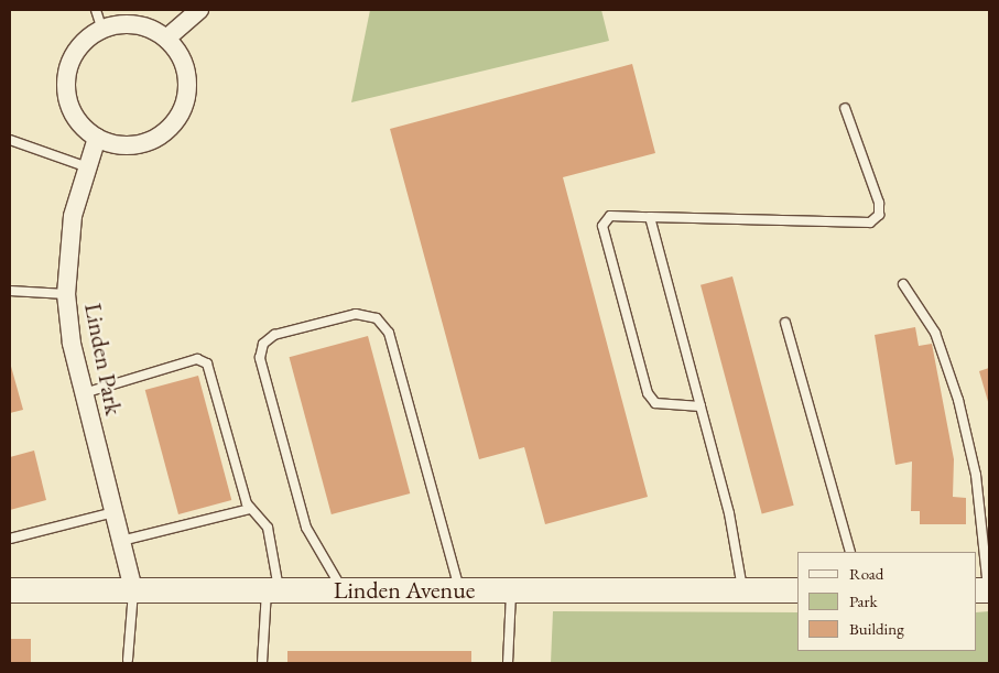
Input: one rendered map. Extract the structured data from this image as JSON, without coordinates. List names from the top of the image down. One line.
{"streets":{"main road":["Linden Avenue"],"street":["Linden Park"]},"crossings":[["Linden Park","Linden Avenue"]],"legend":["Road","Park","Building"]}
